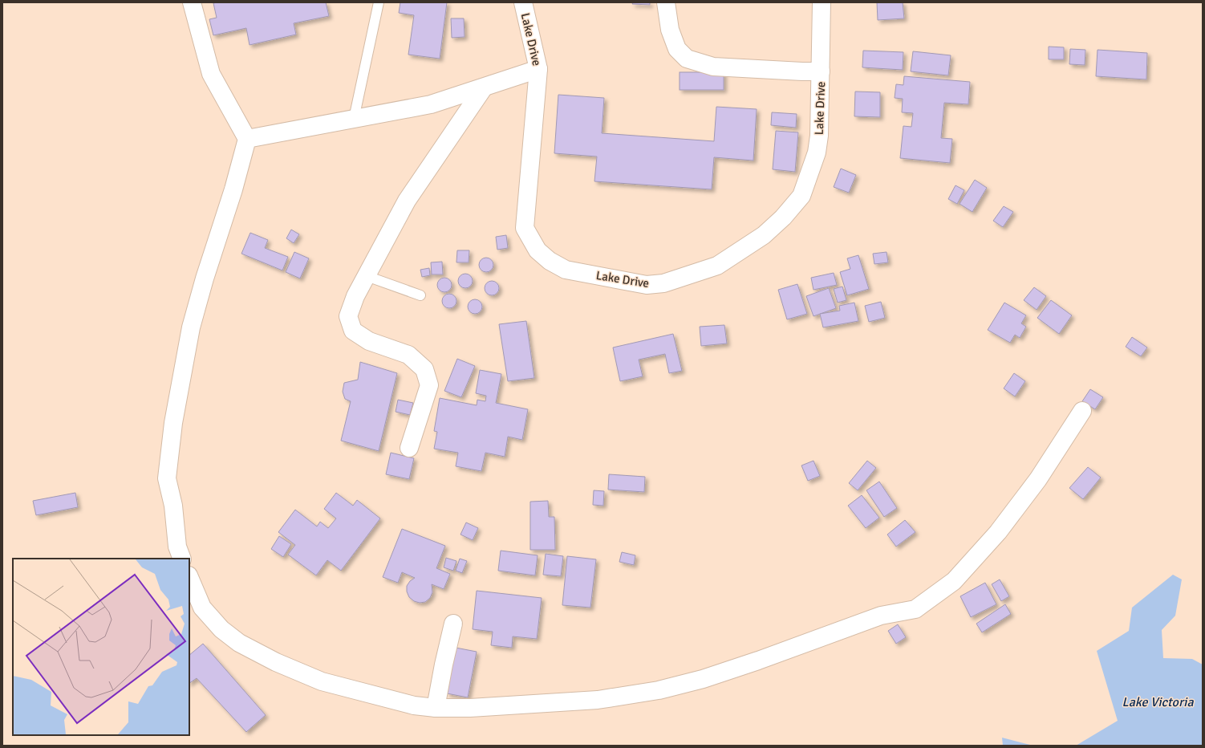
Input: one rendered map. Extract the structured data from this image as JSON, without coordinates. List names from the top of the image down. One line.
{"streets":{"street":["Lake Drive"]},"water":["Lake Victoria"]}
